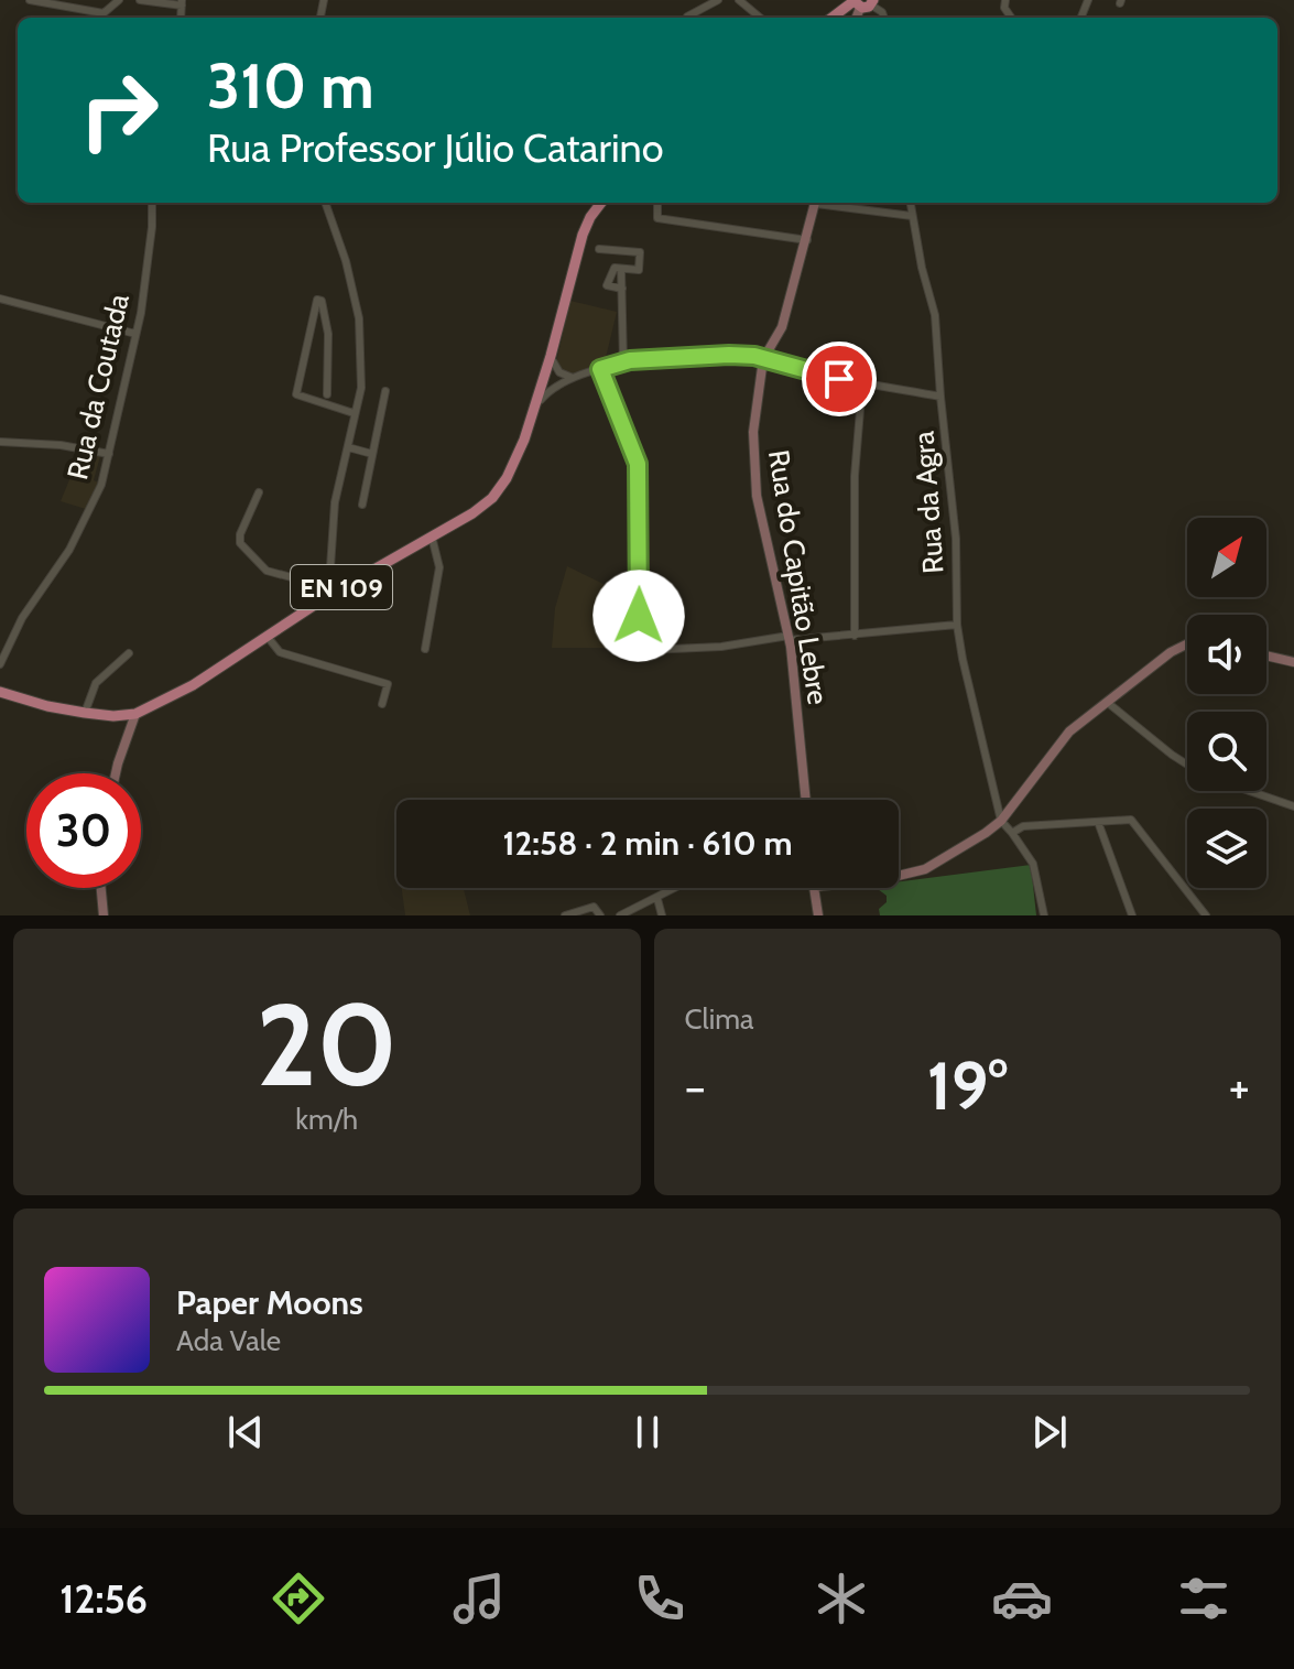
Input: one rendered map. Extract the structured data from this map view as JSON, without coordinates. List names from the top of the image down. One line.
{"streets":{"main road":["Rua do Capitão Lebre","EN 109"],"street":["Rua da Coutada","Rua da Agra"]},"north":"top right","page":{"turn":["310 m","Rua Professor Júlio Catarino"],"limit":"30","trip":"12:58 · 2 min · 610 m","tile":[["20","km/h"],"Clima"],"heat":["−","19°","+"],"song":["Paper Moons","Ada Vale"],"tabs":"12:56"}}
